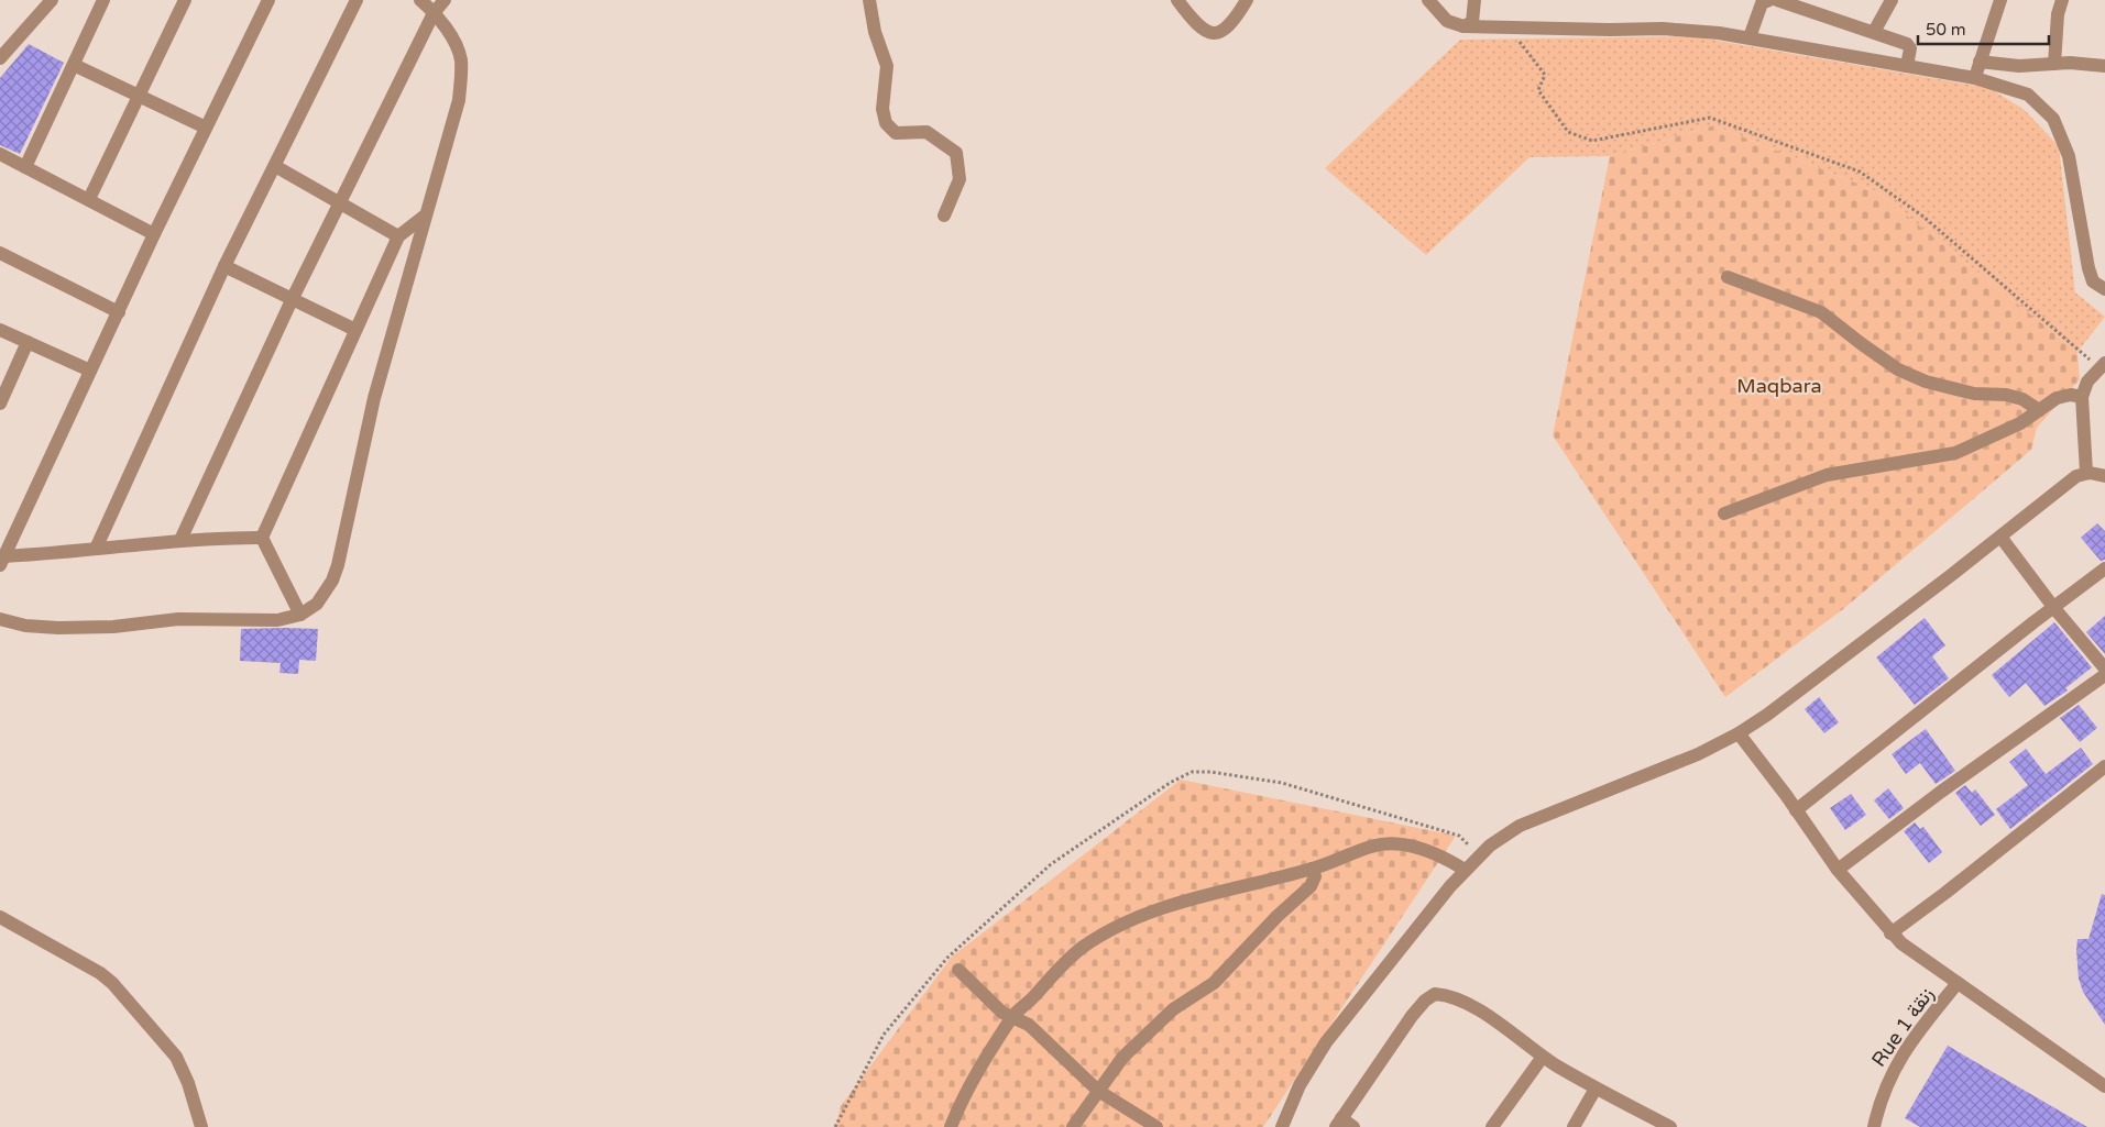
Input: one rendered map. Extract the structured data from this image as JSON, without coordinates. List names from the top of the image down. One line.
{"streets":{"street":["Rue 1 زنقة"]},"parks":["Maqbara"],"scale_bar":"50 m"}
